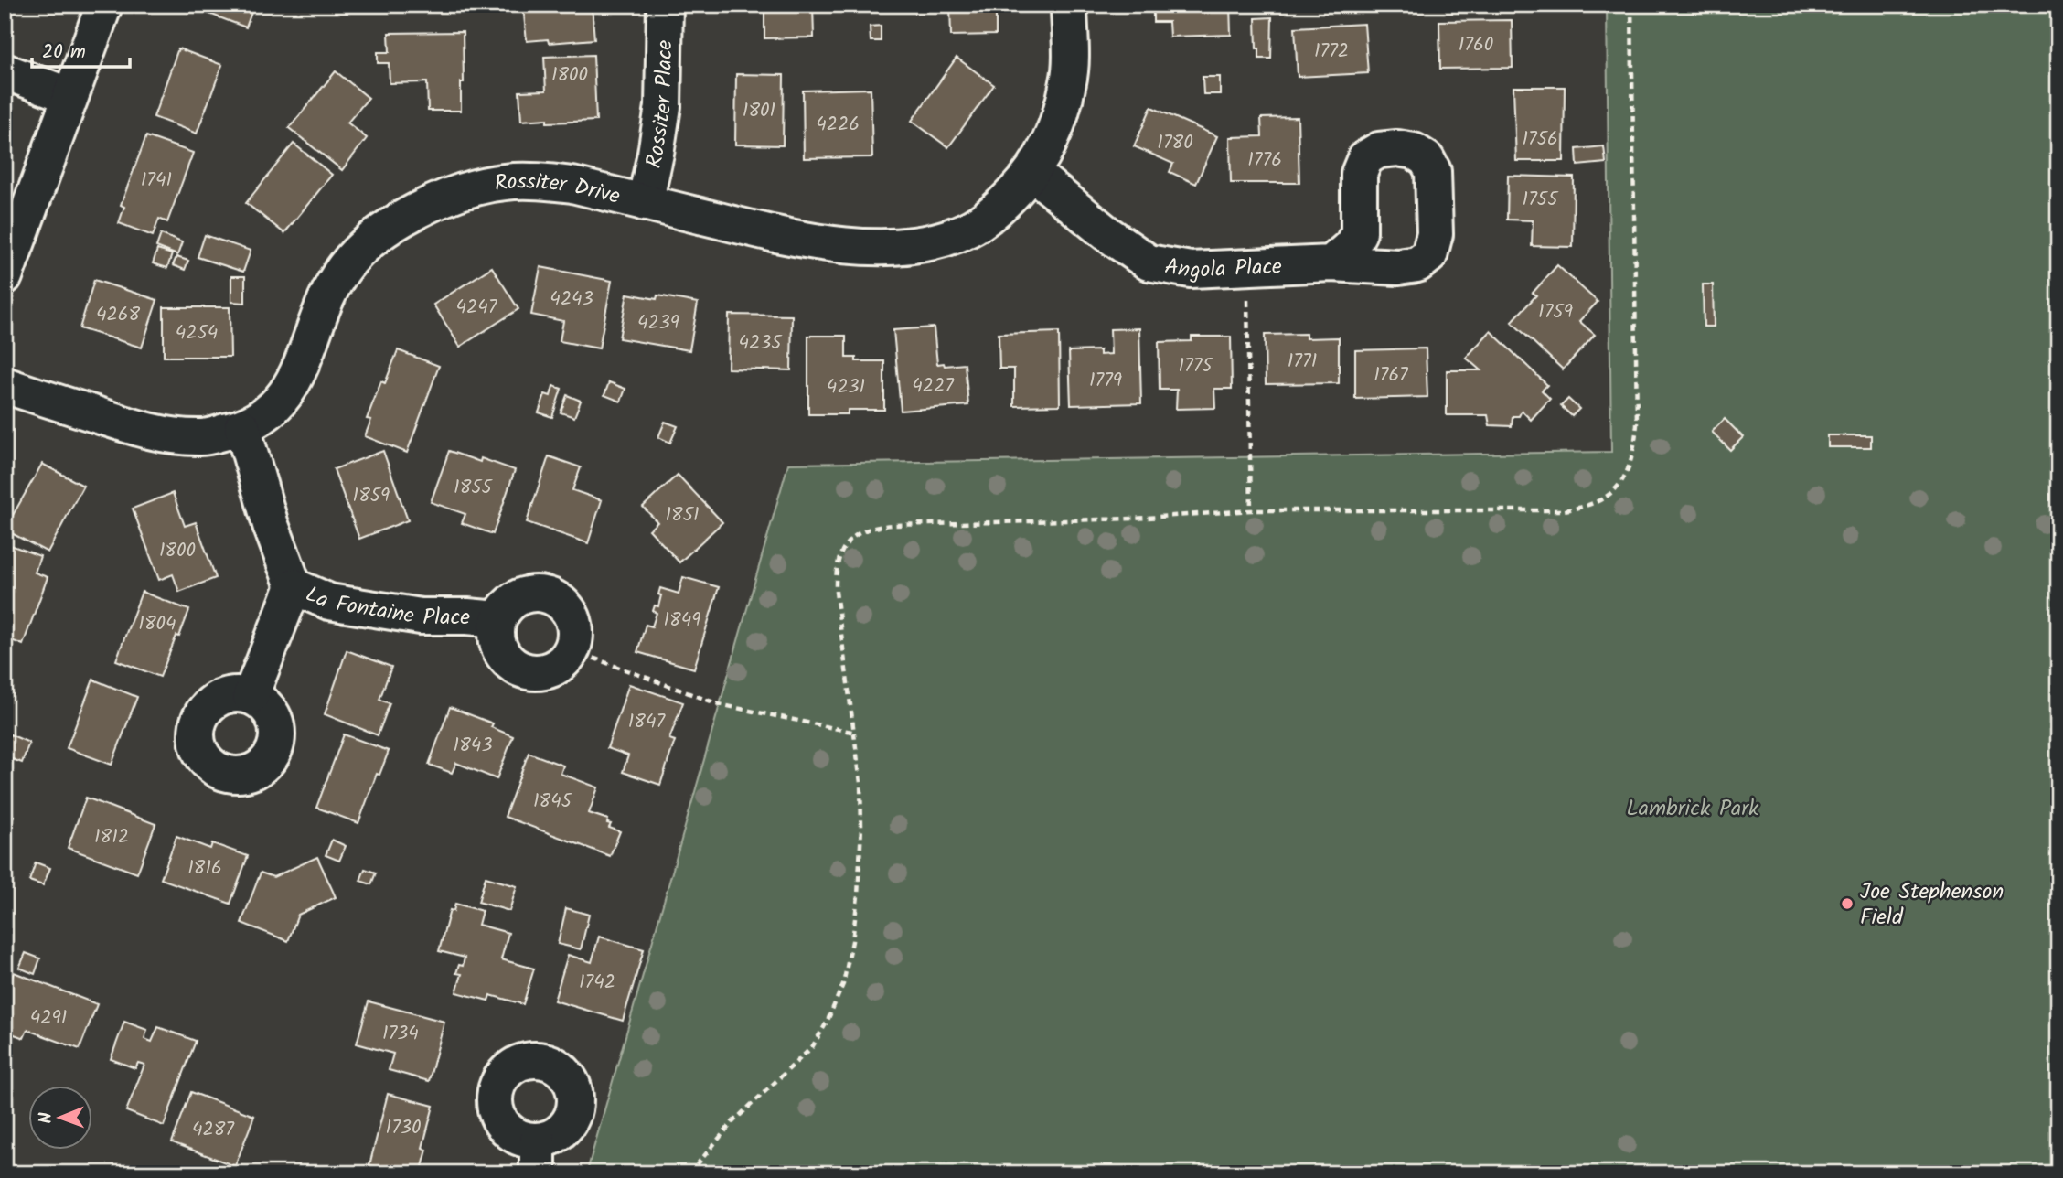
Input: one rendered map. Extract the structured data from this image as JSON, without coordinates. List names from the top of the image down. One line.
{"streets":{"street":["Rossiter Place","Rossiter Drive","Angola Place","La Fontaine Place"]},"crossings":[["Rossiter Place","Rossiter Drive"],["Rossiter Drive","Angola Place"],["Rossiter Drive","La Fontaine Place"]],"parks":["Lambrick Park"],"places":["Joe Stephenson Field"],"house_numbers":["1760","1772","1800","1801","4226","1756","1780","1776","1741","1755","4243","4247","1759","4268","4239","4254","4235","1771","1775","1767","1779","4227","4231","1855","1859","1851","1800","1849","1804","1847","1843","1845","1812","1816","1742","4291","1734","1730","4287"],"scale_bar":"20 m","north":"left"}
